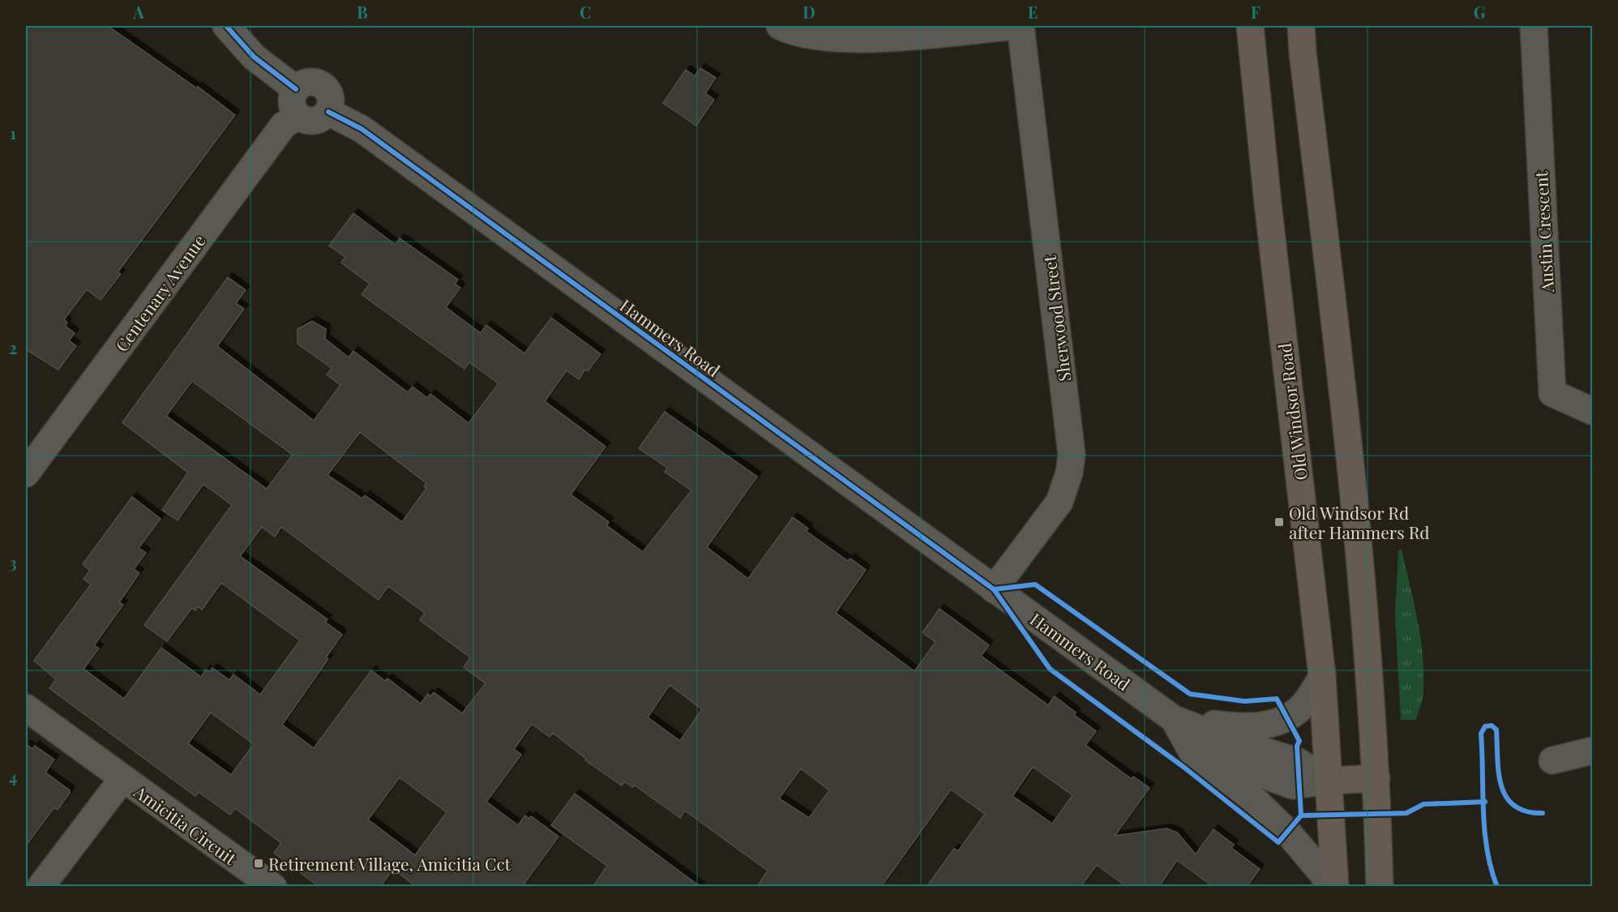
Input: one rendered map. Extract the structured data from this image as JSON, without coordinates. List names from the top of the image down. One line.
{"streets":{"highway":["Old Windsor Road"],"street":["Austin Crescent","Centenary Avenue","Sherwood Street","Hammers Road","Amicitia Circuit"]},"crossings":[["Centenary Avenue","Hammers Road"],["Sherwood Street","Hammers Road"],["Hammers Road","Old Windsor Road"]],"places":{"transit":["Old Windsor Rd after Hammers Rd","Retirement Village, Amicitia Cct"]},"grid":{"columns":["A","B","C","D","E","F","G"],"rows":["1","2","3","4"]}}
